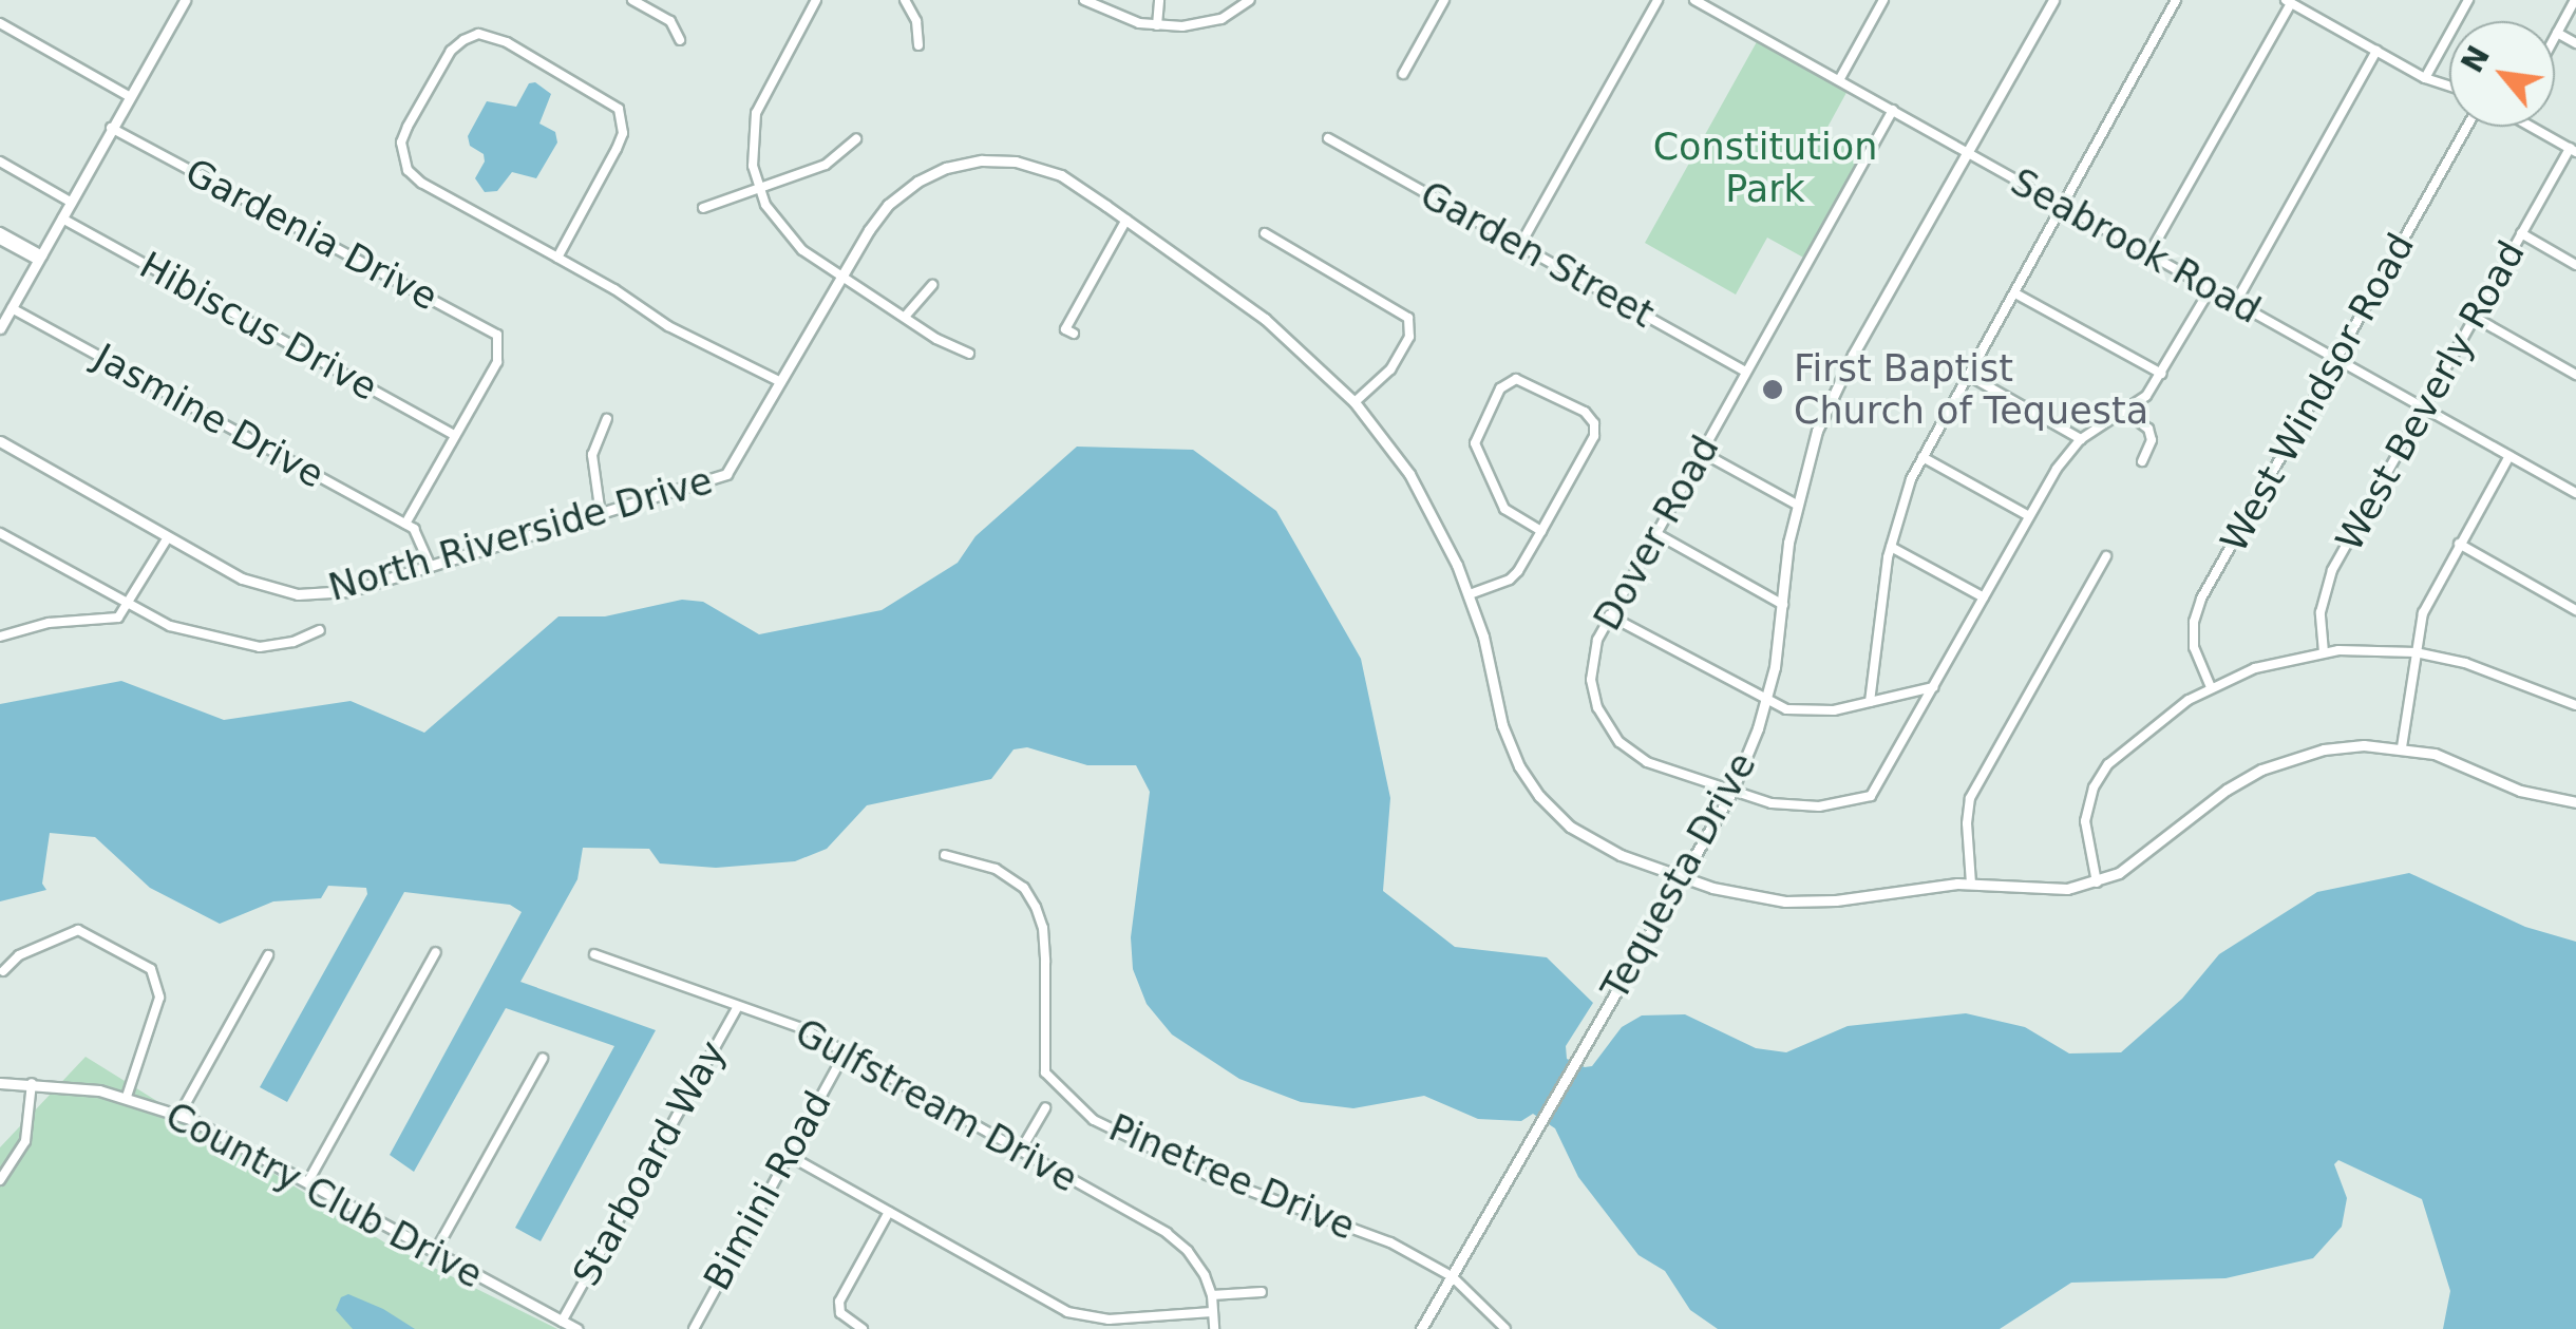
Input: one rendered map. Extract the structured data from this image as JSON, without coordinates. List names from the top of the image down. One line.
{"streets":{"street":["Gardenia Drive","Seabrook Road","Garden Street","Hibiscus Drive","West Windsor Road","West Beverly Road","Jasmine Drive","Dover Road","North Riverside Drive","Tequesta Drive","Gulfstream Drive","Starboard Way","Pinetree Drive","Bimini Road","Country Club Drive"]},"crossings":[["Gardenia Drive","Hibiscus Drive"],["Seabrook Road","West Windsor Road"],["Seabrook Road","West Beverly Road"],["Seabrook Road","Dover Road"],["Seabrook Road","Tequesta Drive"],["Garden Street","Dover Road"],["Dover Road","Tequesta Drive"],["North Riverside Drive","Tequesta Drive"],["Tequesta Drive","Pinetree Drive"],["Gulfstream Drive","Starboard Way"],["Gulfstream Drive","Bimini Road"],["Starboard Way","Country Club Drive"]],"parks":["Constitution Park"],"places":["First Baptist Church of Tequesta"],"north":"top left"}
